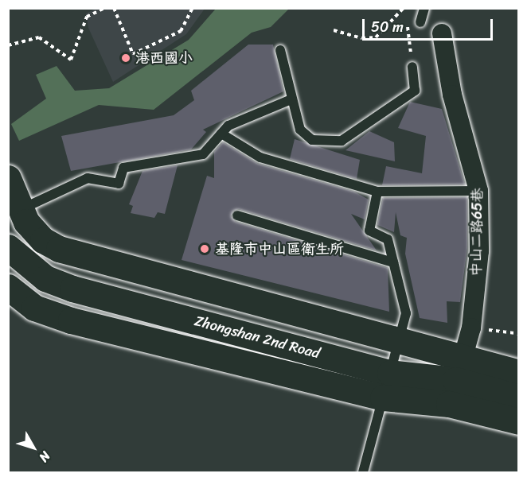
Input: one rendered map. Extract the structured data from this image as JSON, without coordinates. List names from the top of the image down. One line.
{"streets":{"street":["中山二路65巷","Zhongshan 2nd Road"]},"crossings":[["中山二路65巷","Zhongshan 2nd Road"]],"places":["港西國小","基隆市中山區衛生所"],"scale_bar":"50 m","north":"bottom right"}
